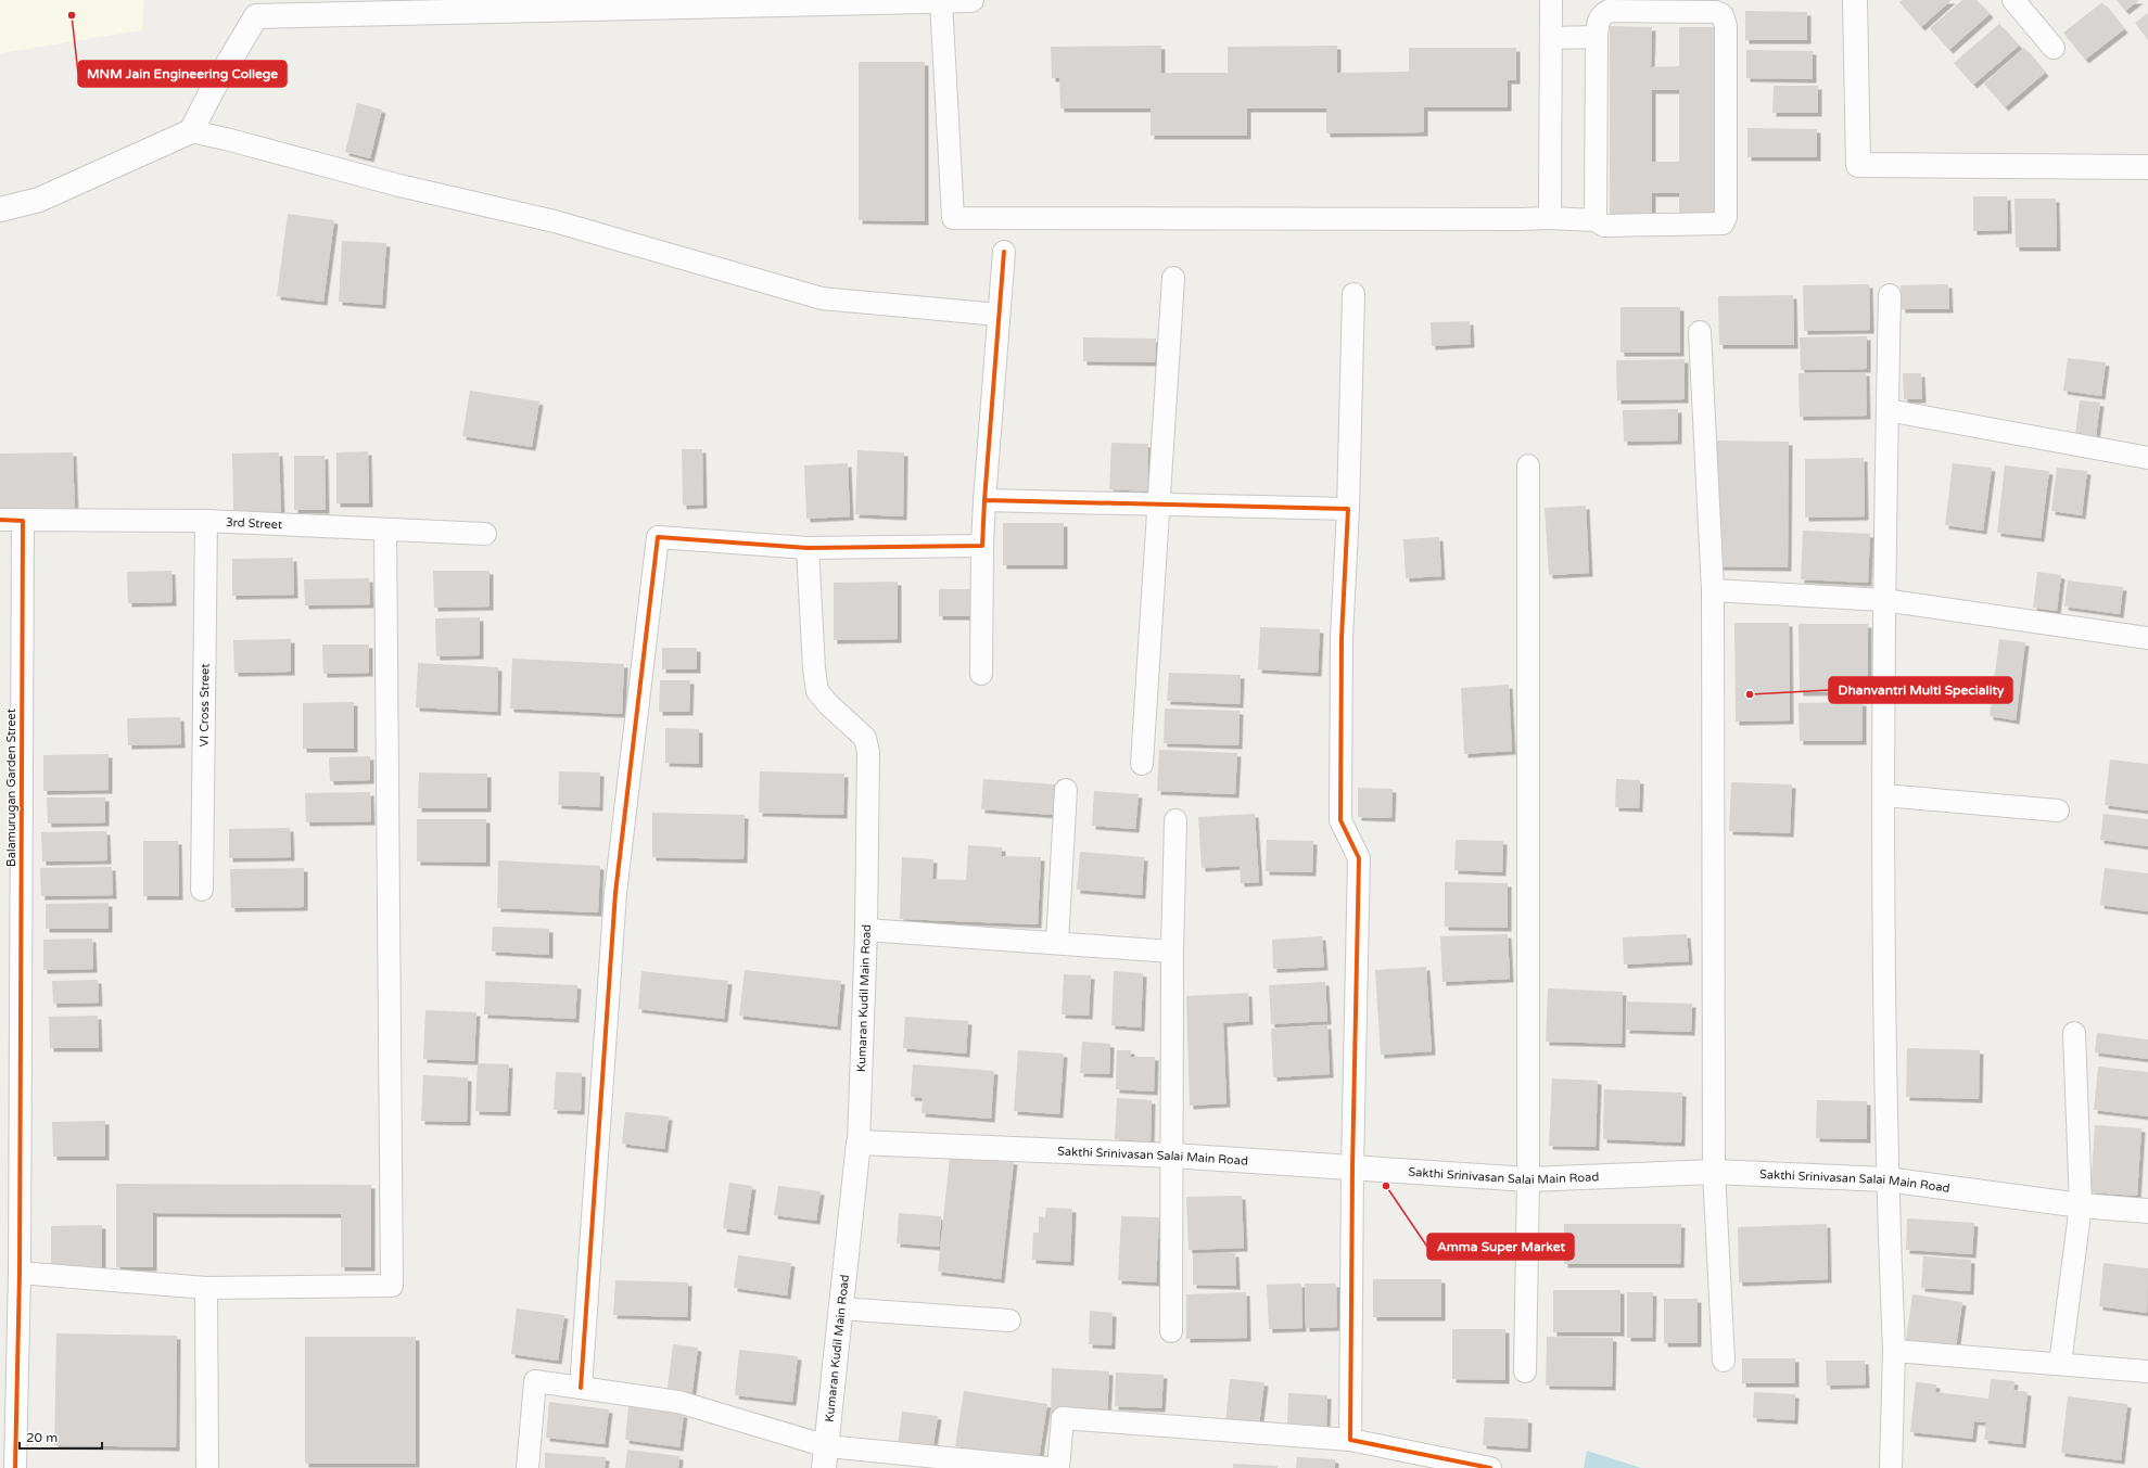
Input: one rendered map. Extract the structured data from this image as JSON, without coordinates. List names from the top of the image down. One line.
{"streets":{"street":["3rd Street","VI Cross Street","Balamurugan Garden Street","Kumaran Kudil Main Road","Sakthi Srinivasan Salai Main Road"]},"crossings":[["3rd Street","VI Cross Street"],["3rd Street","Balamurugan Garden Street"],["Kumaran Kudil Main Road","Sakthi Srinivasan Salai Main Road"]],"places":["MNM Jain Engineering College","Dhanvantri Multi Speciality","Amma Super Market"],"scale_bar":"20 m"}
